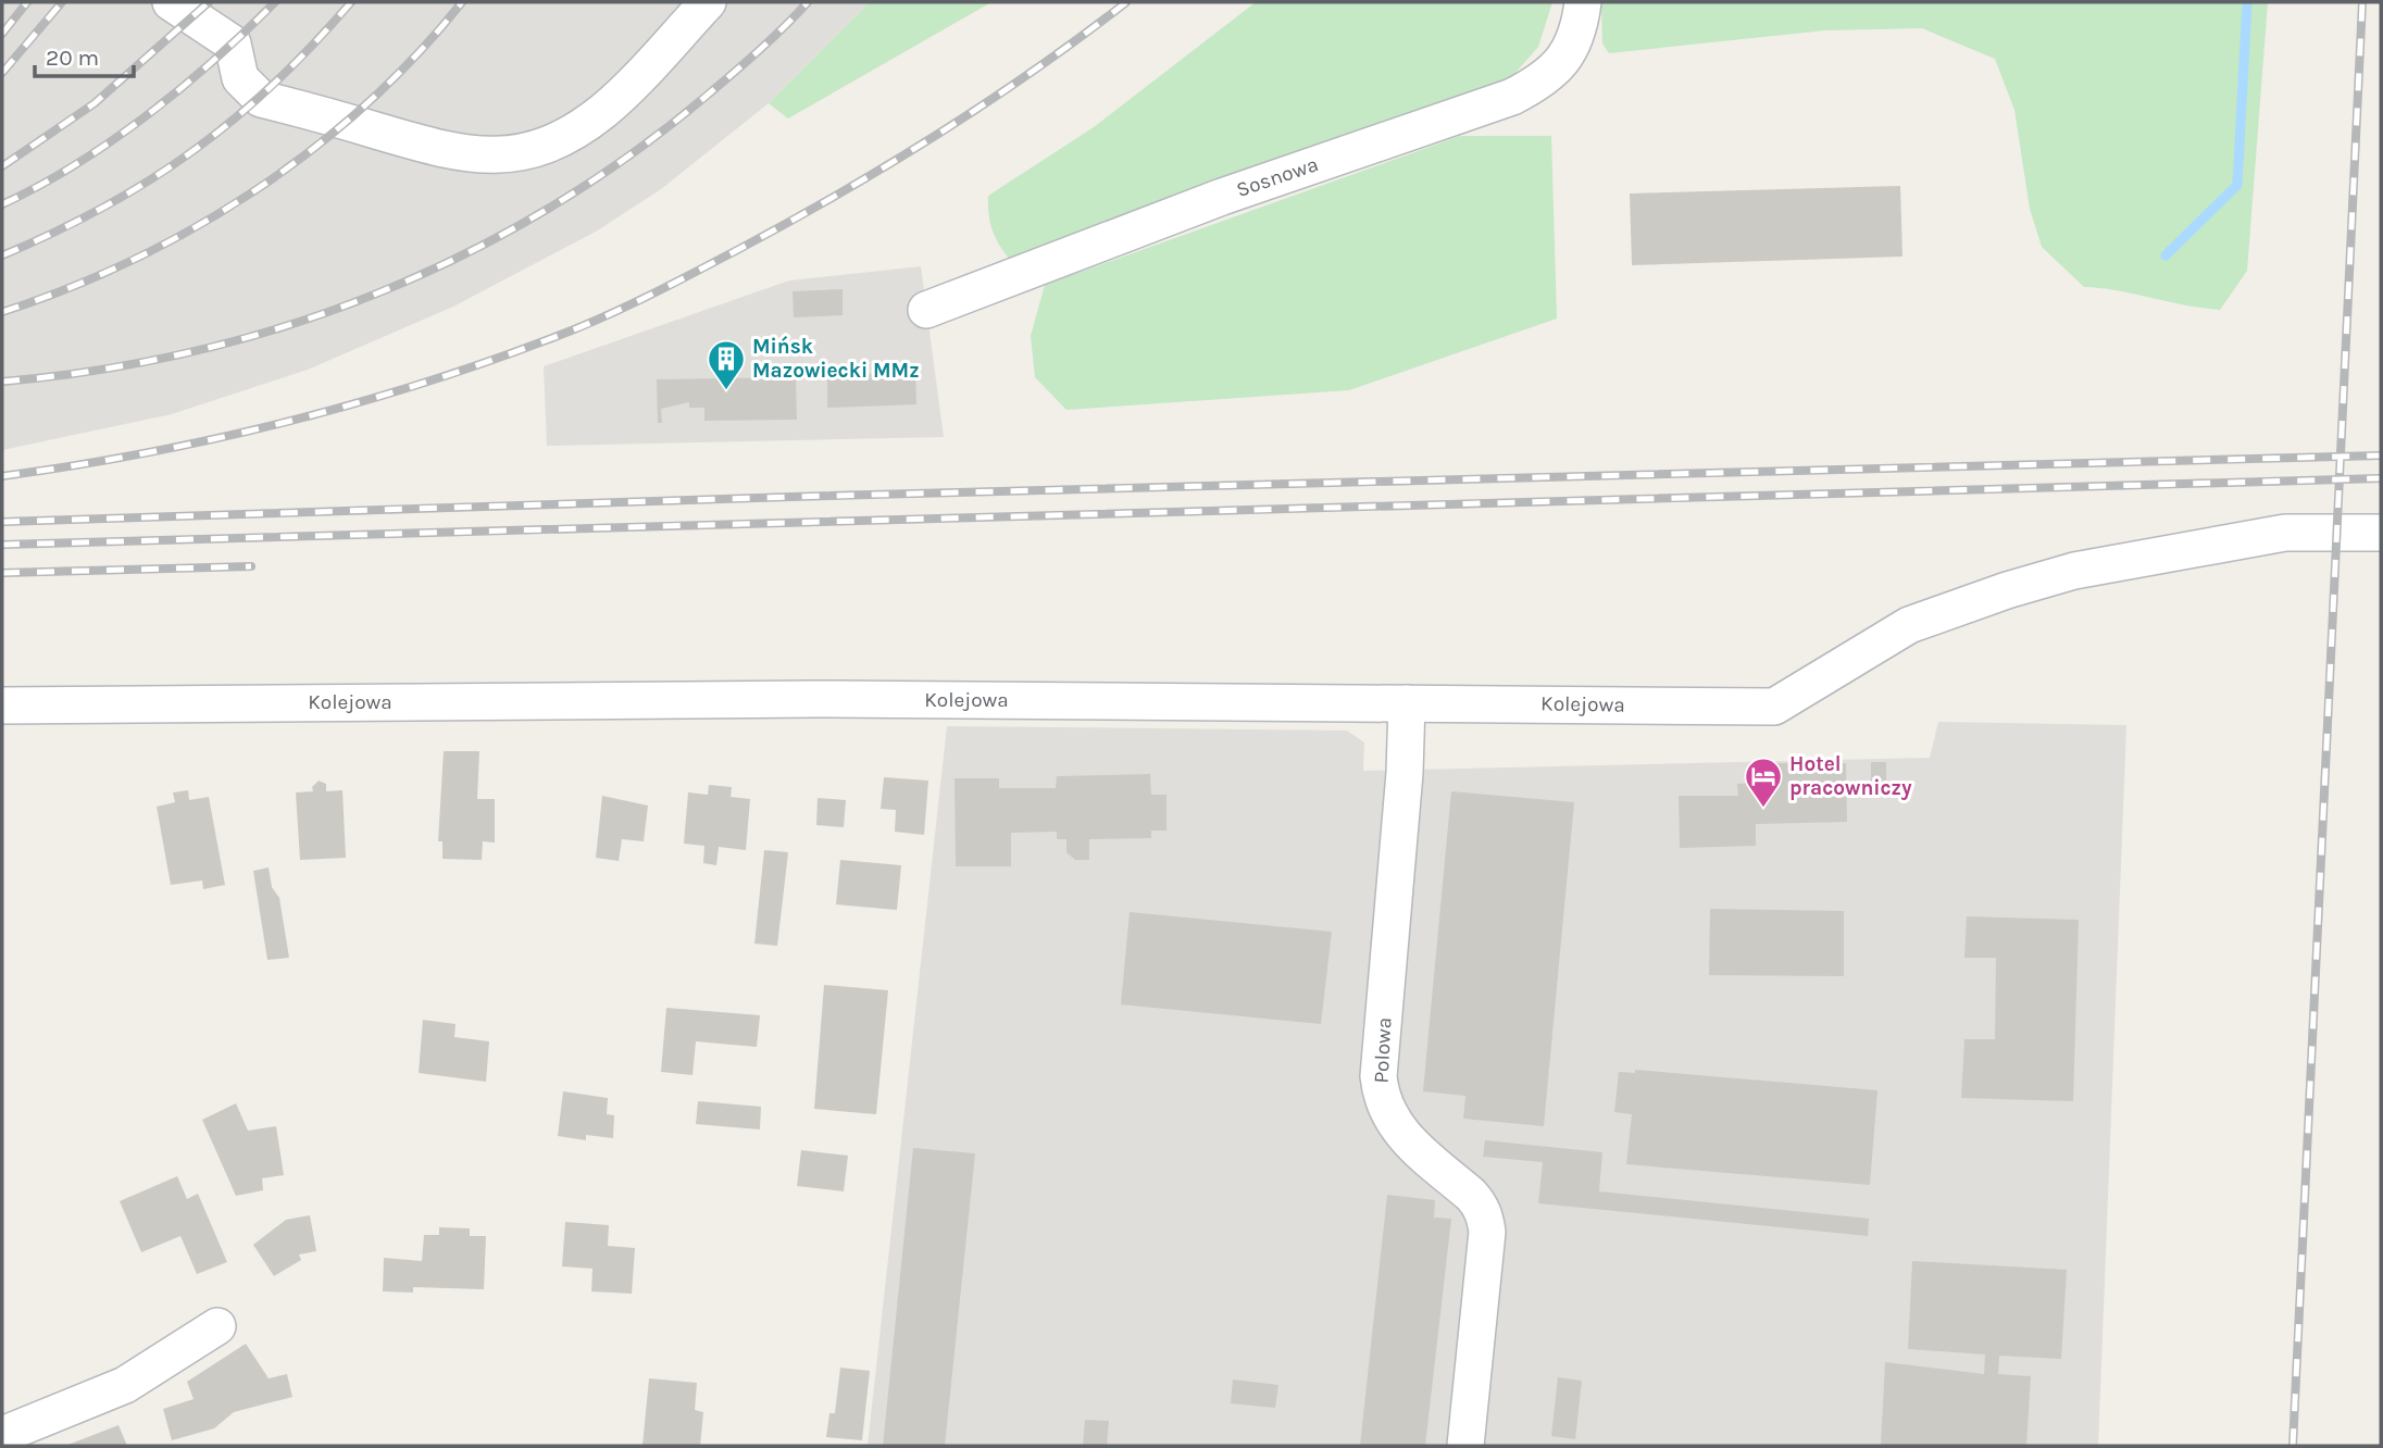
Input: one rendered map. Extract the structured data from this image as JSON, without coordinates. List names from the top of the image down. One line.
{"streets":{"street":["Sosnowa","Kolejowa","Polowa"]},"crossings":[["Kolejowa","Polowa"]],"places":{"building":["Mińsk Mazowiecki MMz"],"hotel":["Hotel pracowniczy"]},"scale_bar":"20 m"}
